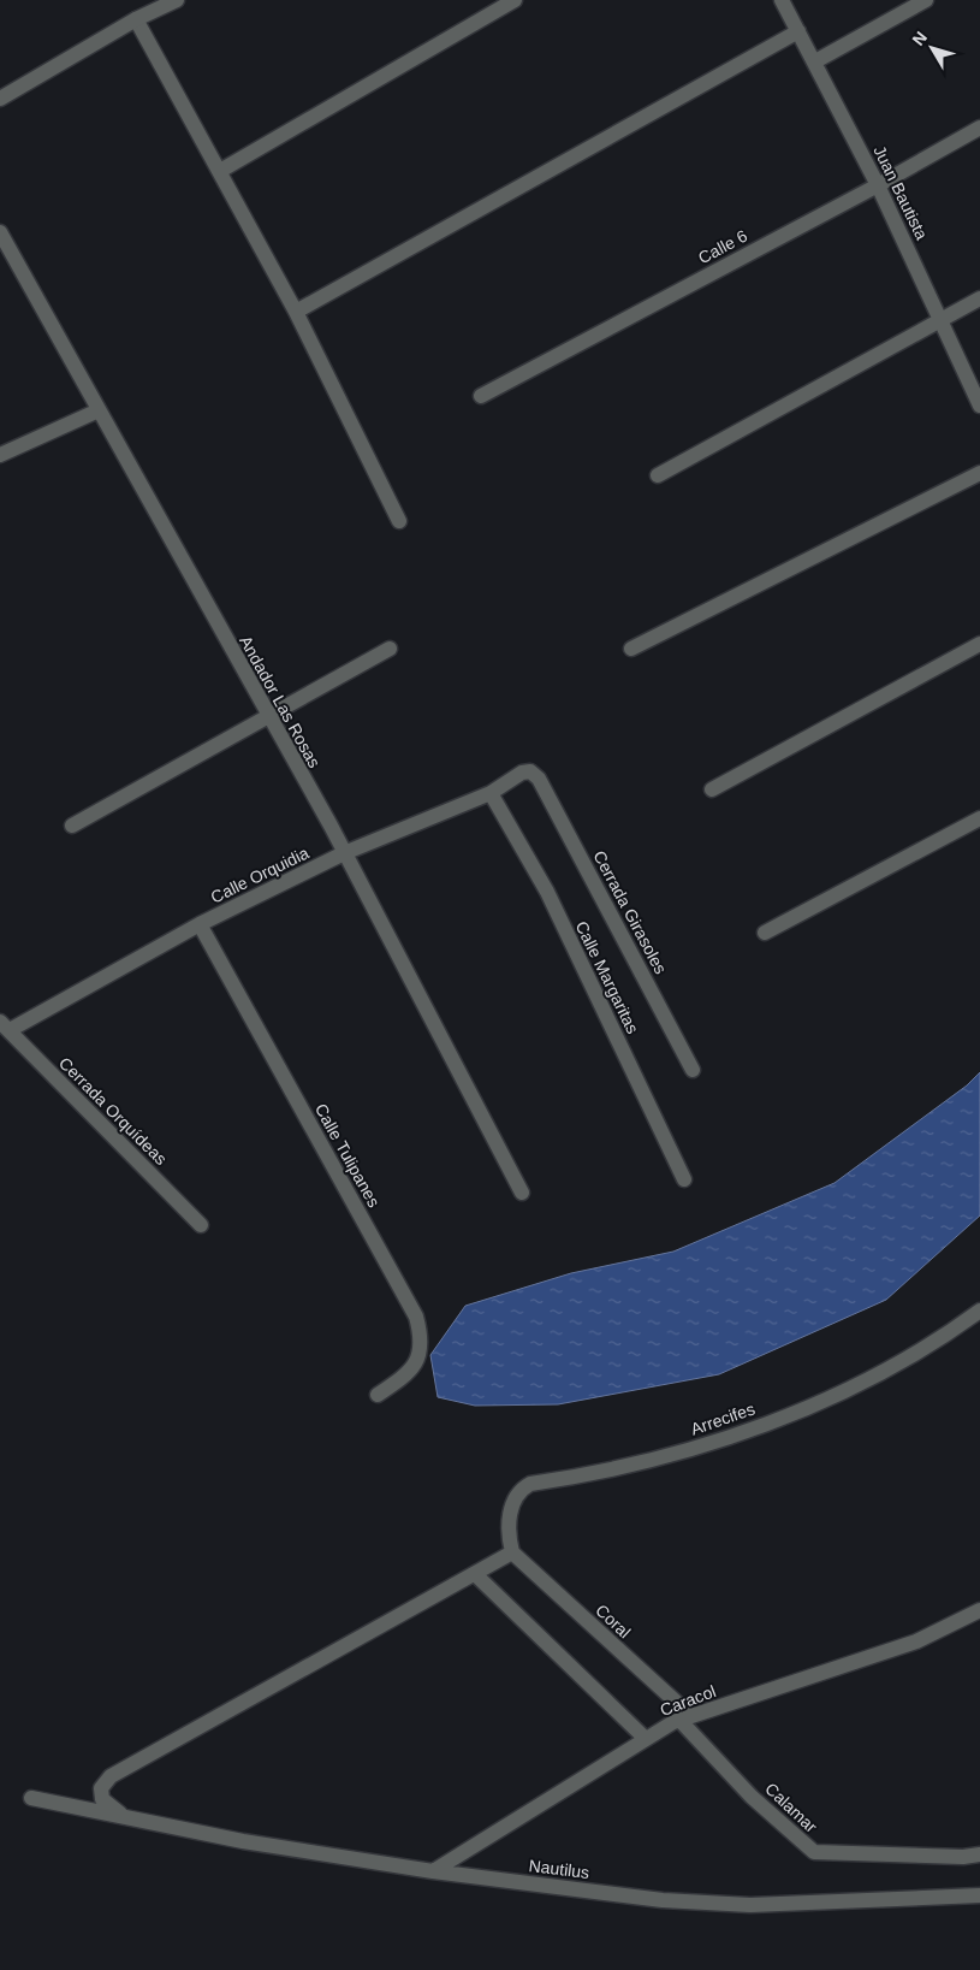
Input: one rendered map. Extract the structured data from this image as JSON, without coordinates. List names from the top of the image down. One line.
{"streets":{"street":["Juan Bautista","Calle 6","Andador Las Rosas","Calle Orquidia","Cerrada Girasoles","Calle Margaritas","Cerrada Orquídeas","Calle Tulipanes","Arrecifes","Coral","Caracol","Calamar","Nautilus"]},"crossings":[["Juan Bautista","Calle 6"],["Andador Las Rosas","Calle Orquidia"],["Calle Orquidia","Cerrada Girasoles"],["Calle Orquidia","Calle Margaritas"],["Calle Orquidia","Cerrada Orquídeas"],["Calle Orquidia","Calle Tulipanes"],["Arrecifes","Coral"],["Arrecifes","Nautilus"],["Coral","Caracol"],["Coral","Calamar"],["Coral","Nautilus"],["Caracol","Calamar"],["Caracol","Nautilus"]],"north":"top left"}
